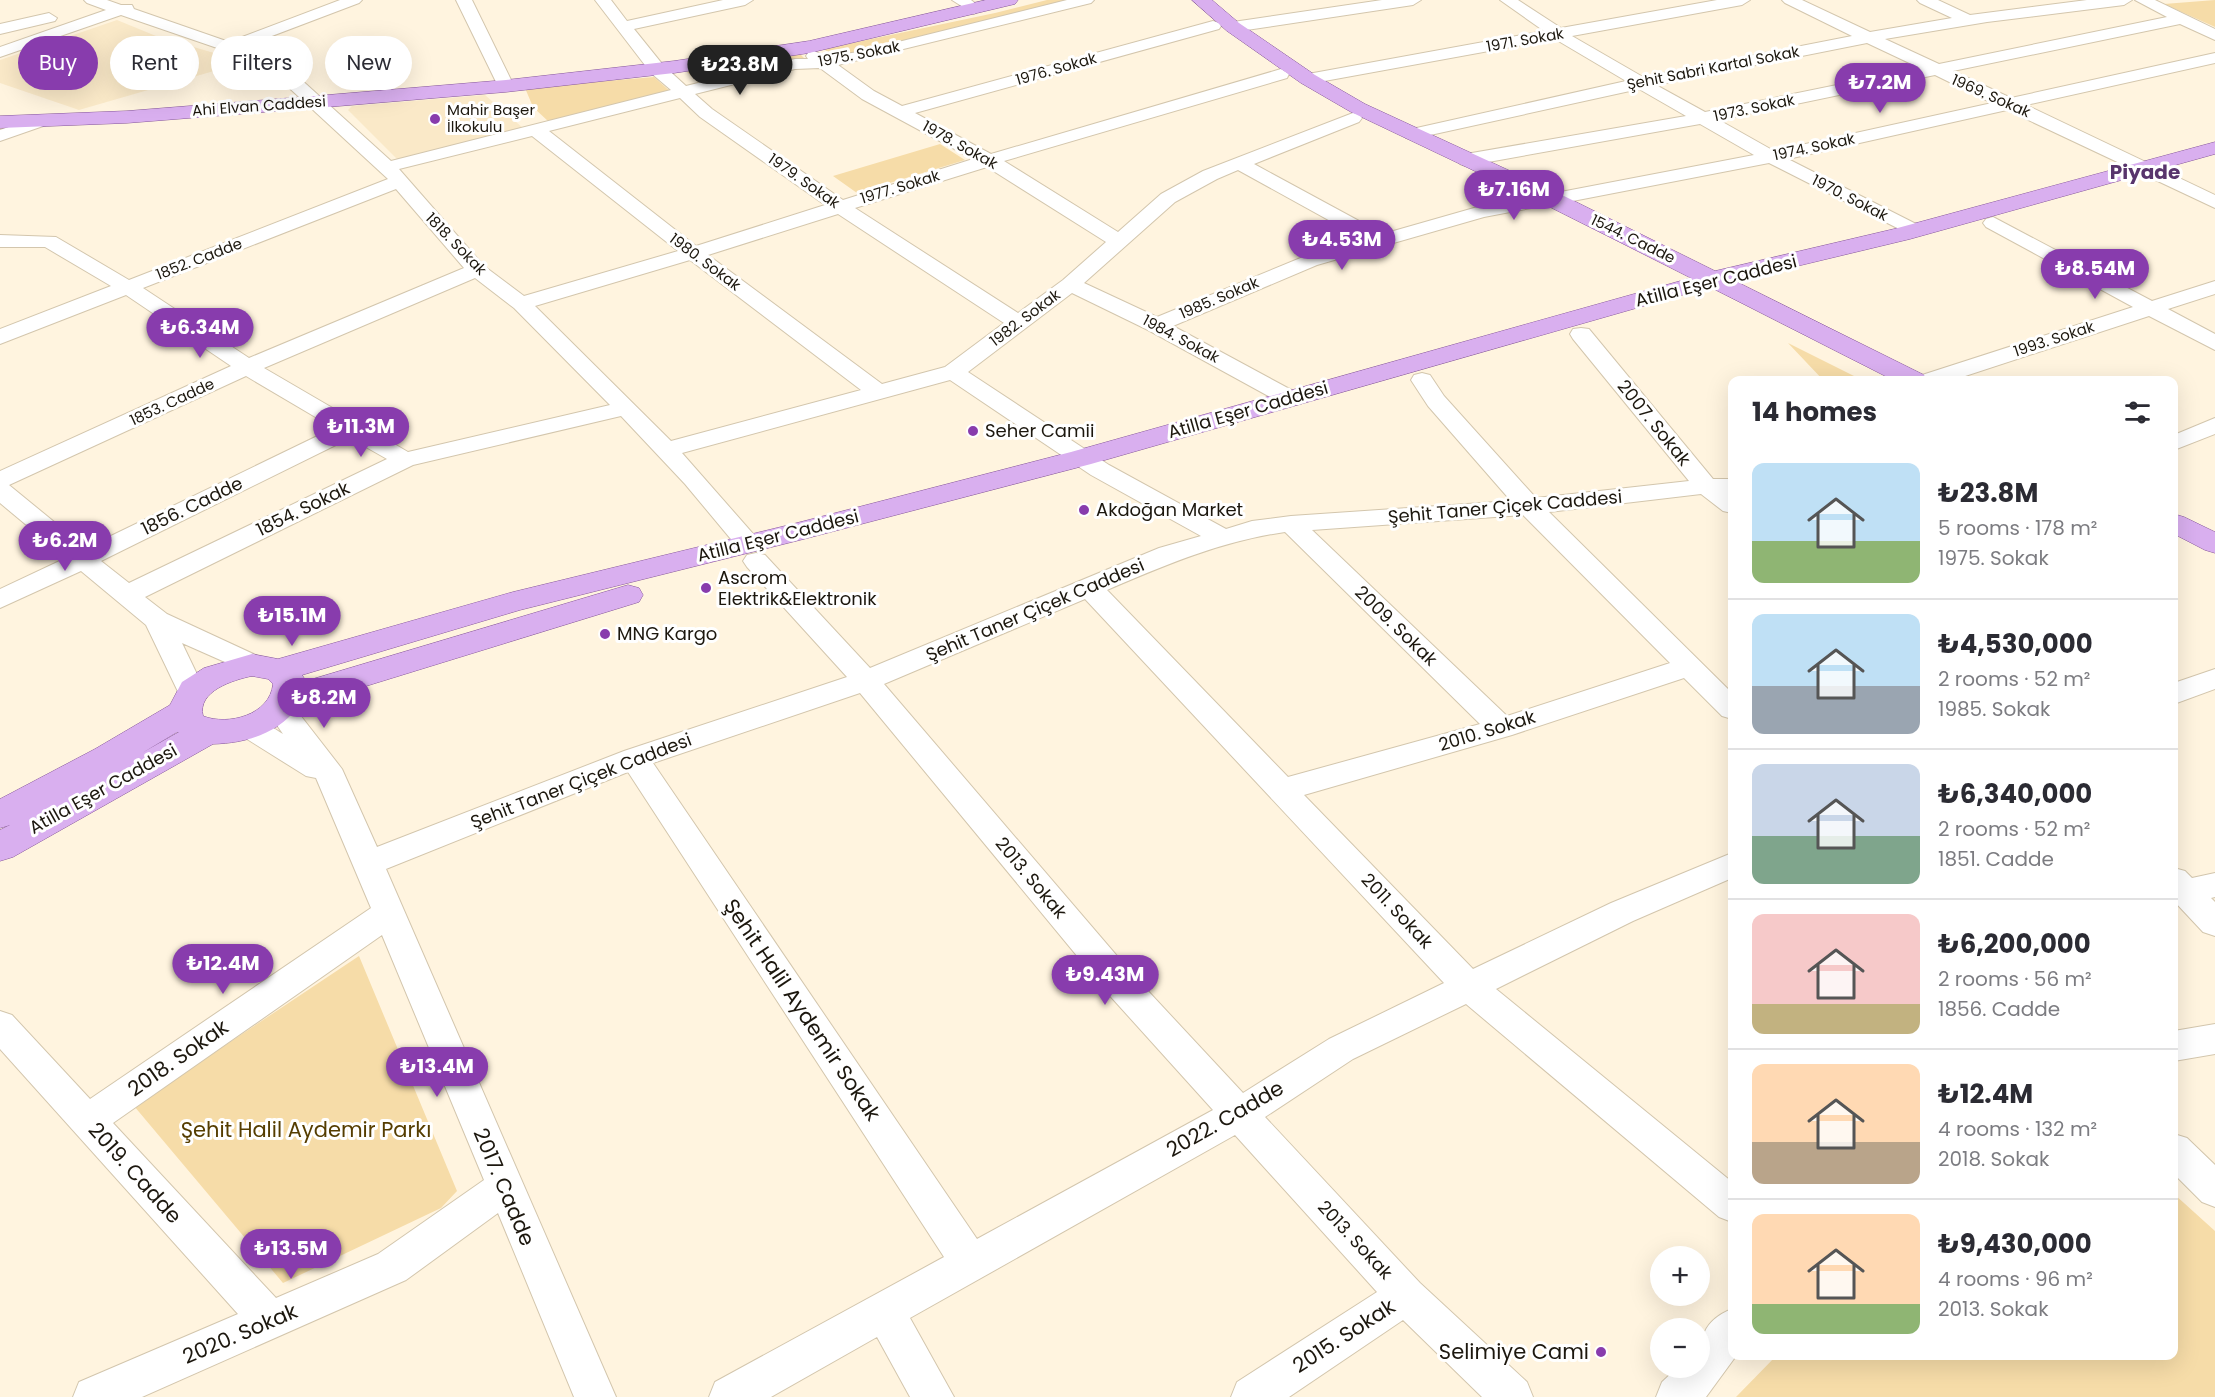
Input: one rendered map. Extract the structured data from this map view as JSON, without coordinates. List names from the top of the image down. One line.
{"streets":{"main road":["Ahi Elvan Caddesi","1544. Cadde","Atilla Eşer Caddesi"],"street":["1971. Sokak","1975. Sokak","Şehit Sabri Kartal Sokak","1976. Sokak","1969. Sokak","1973. Sokak","1978. Sokak","1974. Sokak","1979. Sokak","1977. Sokak","1970. Sokak","1818. Sokak","1852. Cadde","1980. Sokak","1985. Sokak","1982. Sokak","1984. Sokak","1993. Sokak","1853. Cadde","2007. Sokak","1856. Cadde","Şehit Taner Çiçek Caddesi","1854. Sokak","2009. Sokak","2010. Sokak","2013. Sokak","2011. Sokak","Şehit Halil Aydemir Sokak","2018. Sokak","2022. Cadde","2019. Cadde","2017. Cadde","2020. Sokak","2015. Sokak"]},"crossings":[["1971. Sokak","1970. Sokak"],["1971. Sokak","1544. Cadde"],["1975. Sokak","1978. Sokak"],["1975. Sokak","1979. Sokak"],["1975. Sokak","1818. Sokak"],["1975. Sokak","1852. Cadde"],["1975. Sokak","1980. Sokak"],["Şehit Sabri Kartal Sokak","1969. Sokak"],["Şehit Sabri Kartal Sokak","1970. Sokak"],["Şehit Sabri Kartal Sokak","1544. Cadde"],["1976. Sokak","1978. Sokak"],["1976. Sokak","1544. Cadde"],["1969. Sokak","1973. Sokak"],["1969. Sokak","1974. Sokak"],["1969. Sokak","Atilla Eşer Caddesi"],["Ahi Elvan Caddesi","1978. Sokak"],["Ahi Elvan Caddesi","1979. Sokak"],["Ahi Elvan Caddesi","1818. Sokak"],["1973. Sokak","1970. Sokak"],["1973. Sokak","1544. Cadde"],["1978. Sokak","1977. Sokak"],["1978. Sokak","1982. Sokak"],["1974. Sokak","1970. Sokak"],["1974. Sokak","1544. Cadde"],["1979. Sokak","1977. Sokak"],["1979. Sokak","1982. Sokak"],["1977. Sokak","1544. Cadde"],["1977. Sokak","1818. Sokak"],["1977. Sokak","1980. Sokak"],["1970. Sokak","Atilla Eşer Caddesi"],["1544. Cadde","Atilla Eşer Caddesi"],["1544. Cadde","1985. Sokak"],["1544. Cadde","1982. Sokak"],["1818. Sokak","1852. Cadde"],["1818. Sokak","Atilla Eşer Caddesi"],["1818. Sokak","1982. Sokak"],["1818. Sokak","1853. Cadde"],["1818. Sokak","1854. Sokak"],["1818. Sokak","2013. Sokak"],["1980. Sokak","1982. Sokak"],["Atilla Eşer Caddesi","1984. Sokak"],["Atilla Eşer Caddesi","2007. Sokak"],["Atilla Eşer Caddesi","2013. Sokak"],["Atilla Eşer Caddesi","2017. Cadde"],["1985. Sokak","1984. Sokak"],["1982. Sokak","1984. Sokak"],["2007. Sokak","Şehit Taner Çiçek Caddesi"],["Şehit Taner Çiçek Caddesi","2009. Sokak"],["Şehit Taner Çiçek Caddesi","2013. Sokak"],["Şehit Taner Çiçek Caddesi","2011. Sokak"],["Şehit Taner Çiçek Caddesi","Şehit Halil Aydemir Sokak"],["Şehit Taner Çiçek Caddesi","2017. Cadde"],["2009. Sokak","2010. Sokak"],["2010. Sokak","2011. Sokak"],["2013. Sokak","2022. Cadde"],["2013. Sokak","2015. Sokak"],["2011. Sokak","2022. Cadde"],["Şehit Halil Aydemir Sokak","2022. Cadde"],["2018. Sokak","2019. Cadde"],["2018. Sokak","2017. Cadde"],["2019. Cadde","2020. Sokak"],["2017. Cadde","2020. Sokak"]],"districts":["Piyade"],"parks":["Şehit Halil Aydemir Parkı"],"places":["Mahir Başer İlkokulu","Seher Camii","Akdoğan Market","Ascrom Elektrik&Elektronik","MNG Kargo","Selimiye Cami"],"page":{"chip":["Buy","Rent","Filters","New"],"price":["₺23.8M","₺7.2M","₺7.16M","₺4.53M","₺8.54M","₺6.34M","₺11.3M","₺6.2M","₺15.1M","₺8.2M","₺12.4M","₺9.43M","₺13.4M","₺13.5M"],"heading":"14 homes","list":[{"name":"₺23.8M","note":"5 rooms · 178 m² · 1975. Sokak"},{"name":"₺4,530,000","note":"2 rooms · 52 m² · 1985. Sokak"},{"name":"₺6,340,000","note":"2 rooms · 52 m² · 1851. Cadde"},{"name":"₺6,200,000","note":"2 rooms · 56 m² · 1856. Cadde"},{"name":"₺12.4M","note":"4 rooms · 132 m² · 2018. Sokak"},{"name":"₺9,430,000","note":"4 rooms · 96 m² · 2013. Sokak"}],"map_buttons":["+","−"]}}
